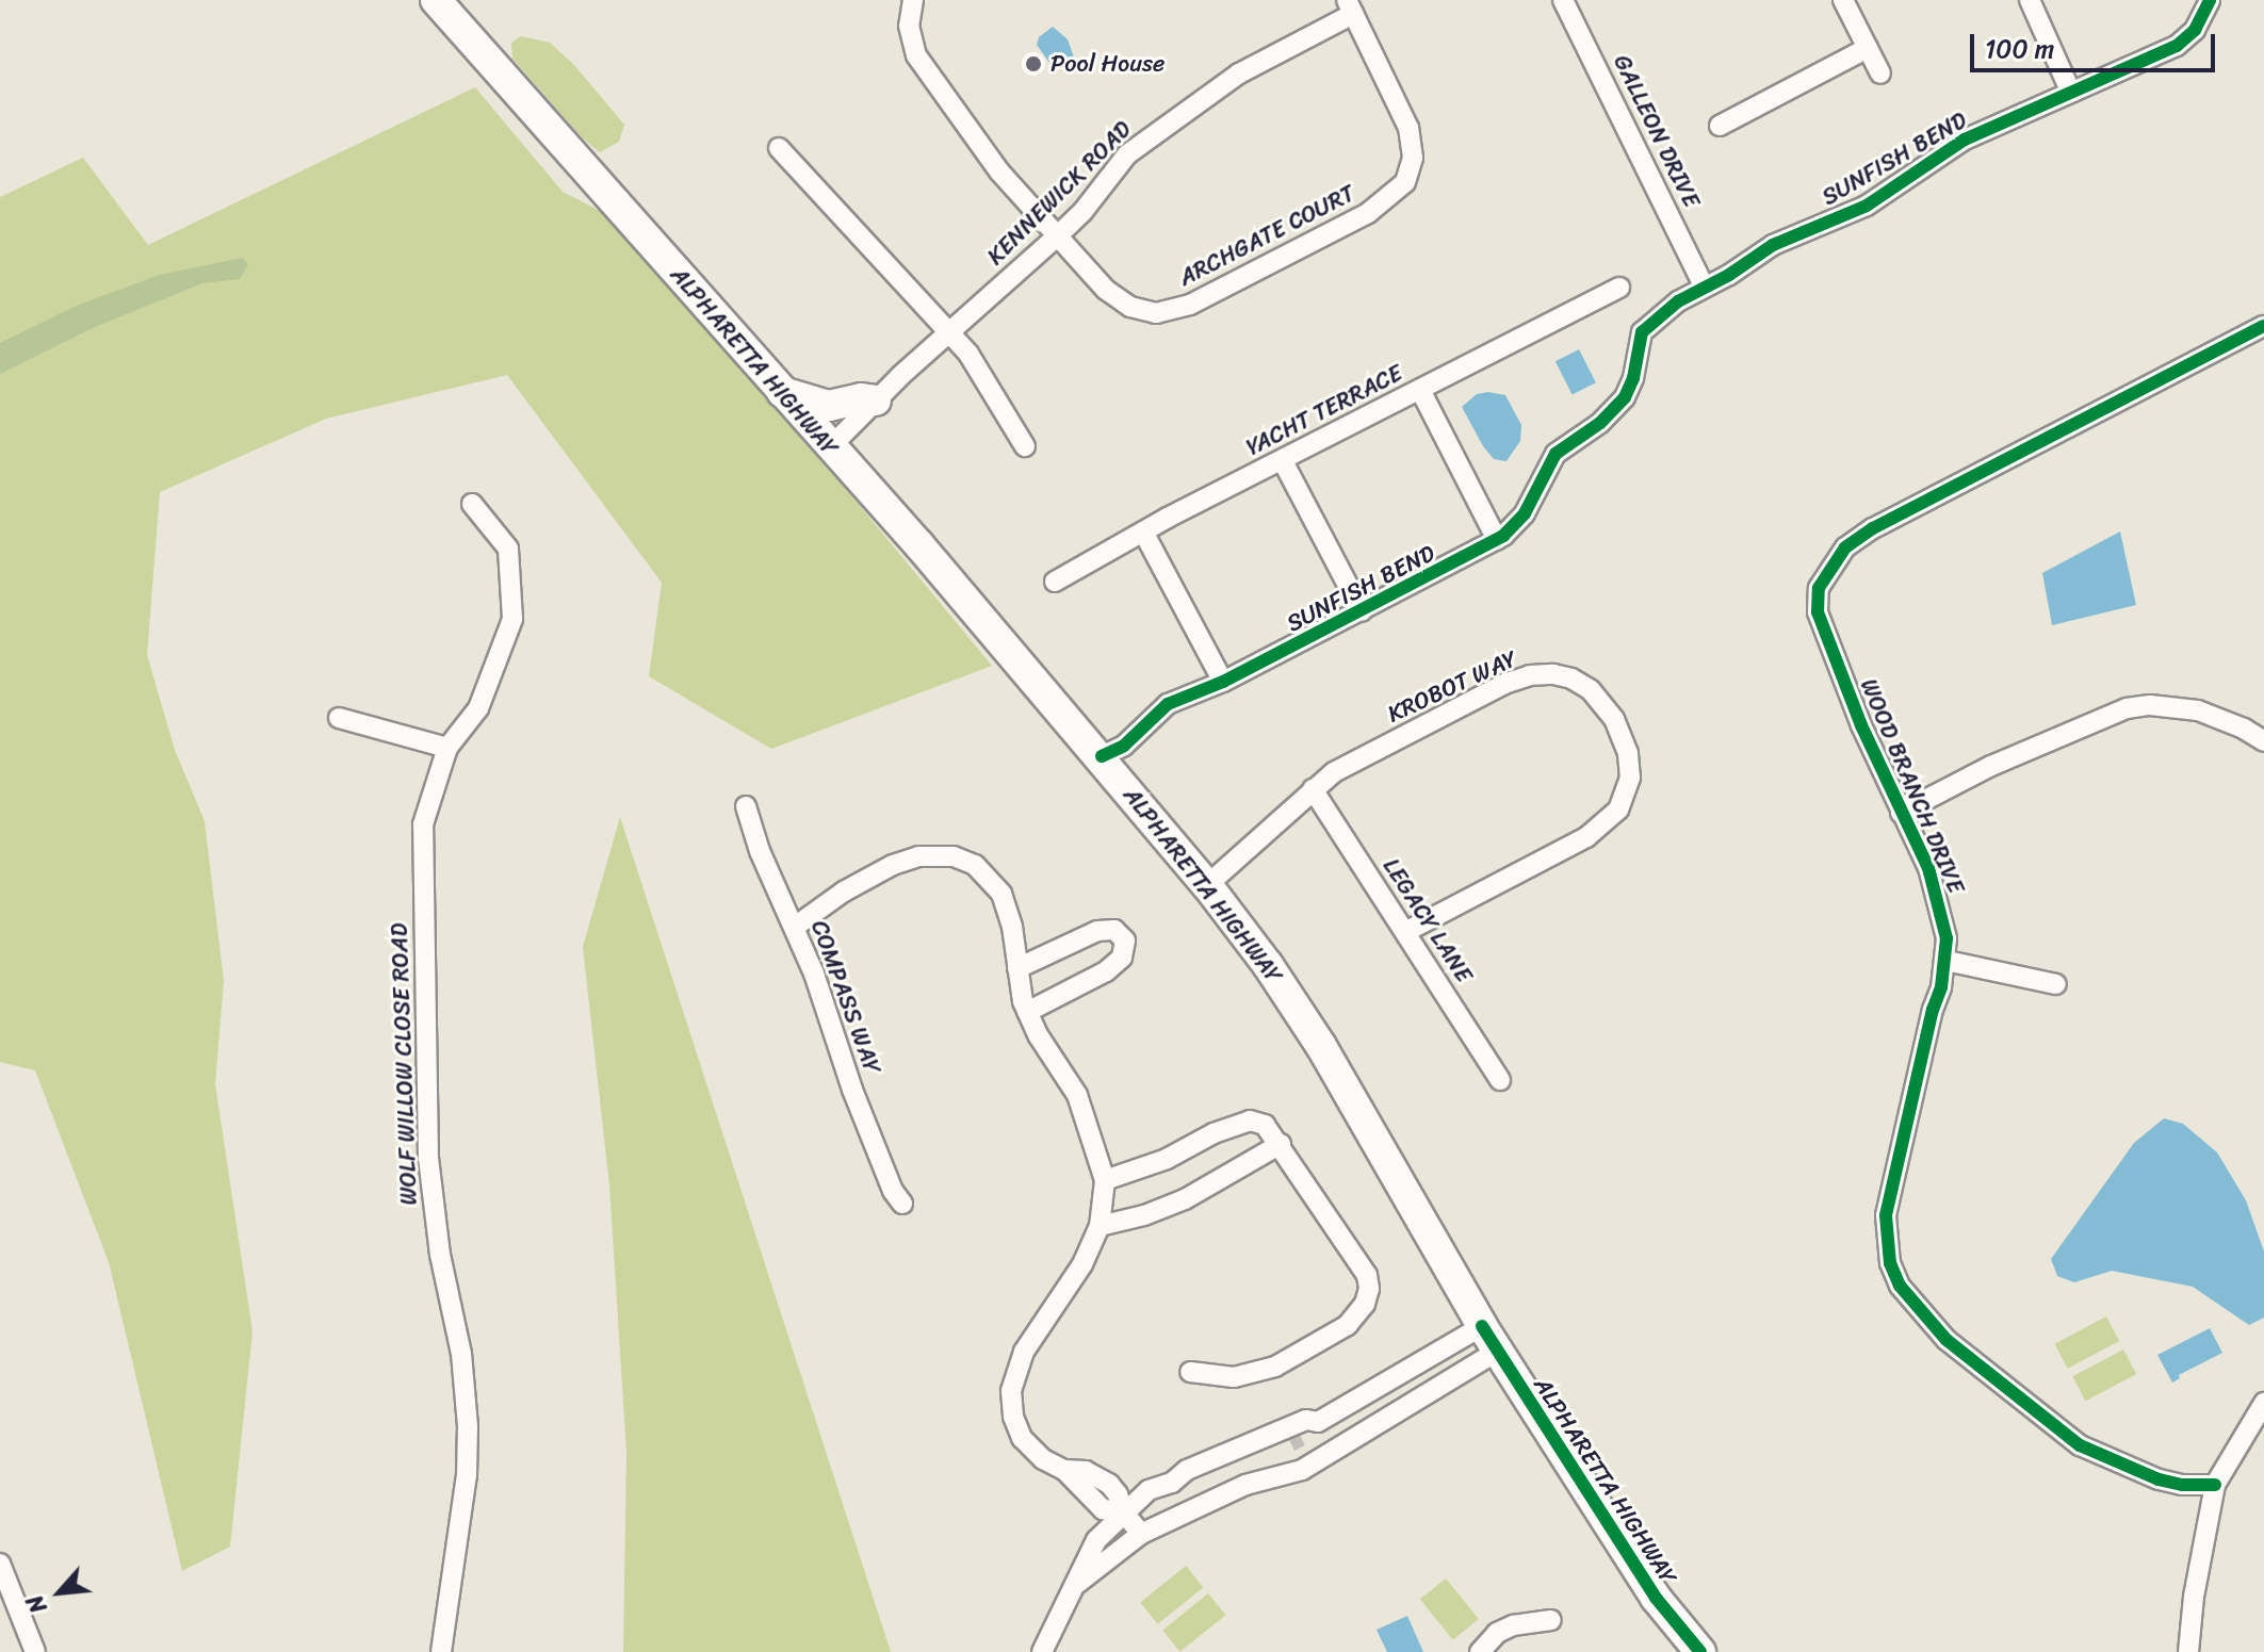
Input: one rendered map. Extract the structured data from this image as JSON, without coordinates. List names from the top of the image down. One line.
{"streets":{"main road":["ALPHARETTA HIGHWAY"],"street":["GALLEON DRIVE","SUNFISH BEND","KENNEWICK ROAD","ARCHGATE COURT","YACHT TERRACE","KROBOT WAY","WOOD BRANCH DRIVE","LEGACY LANE","COMPASS WAY","WOLF WILLOW CLOSE ROAD"]},"crossings":[["GALLEON DRIVE","SUNFISH BEND"],["SUNFISH BEND","ALPHARETTA HIGHWAY"],["KENNEWICK ROAD","ARCHGATE COURT"],["KENNEWICK ROAD","ALPHARETTA HIGHWAY"],["ALPHARETTA HIGHWAY","KROBOT WAY"],["KROBOT WAY","LEGACY LANE"]],"places":["Pool House"],"scale_bar":"100 m","north":"bottom left"}
